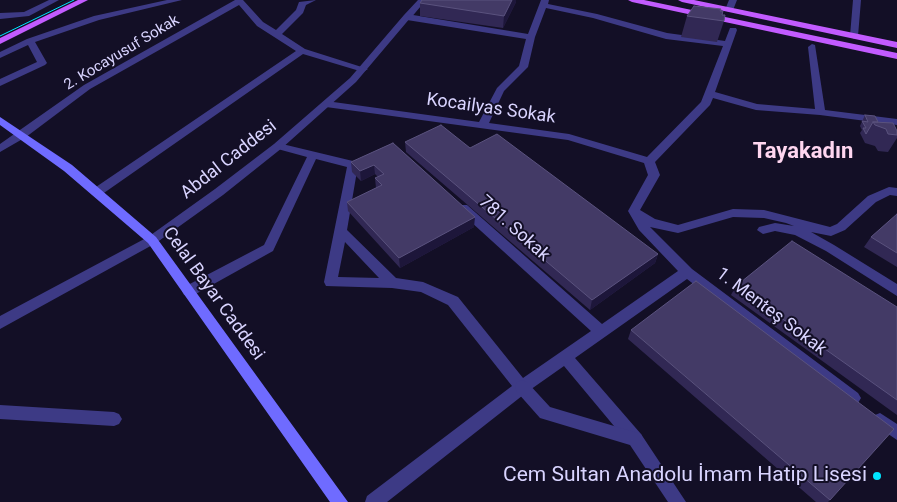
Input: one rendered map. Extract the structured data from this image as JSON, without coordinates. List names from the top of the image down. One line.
{"streets":{"main road":["Celal Bayar Caddesi"],"street":["2. Kocayusuf Sokak","Kocailyas Sokak","Abdal Caddesi","781. Sokak","1. Menteş Sokak"]},"crossings":[["2. Kocayusuf Sokak","Celal Bayar Caddesi"],["Kocailyas Sokak","Abdal Caddesi"],["Abdal Caddesi","Celal Bayar Caddesi"]],"districts":["Tayakadın"],"places":["Cem Sultan Anadolu İmam Hatip Lisesi"]}
